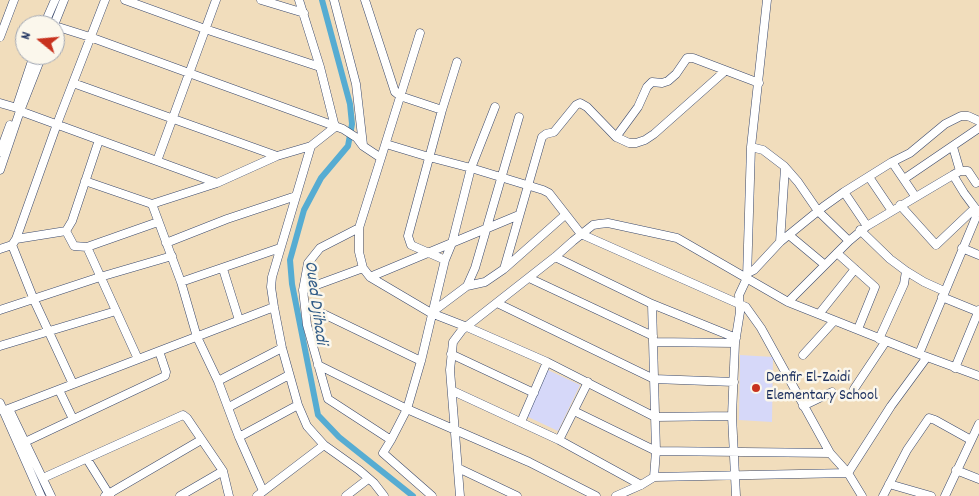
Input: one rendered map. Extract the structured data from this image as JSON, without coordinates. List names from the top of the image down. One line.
{"water":["Oued Djihadi"],"places":["Denfir El-Zaidi Elementary School"],"north":"left"}
